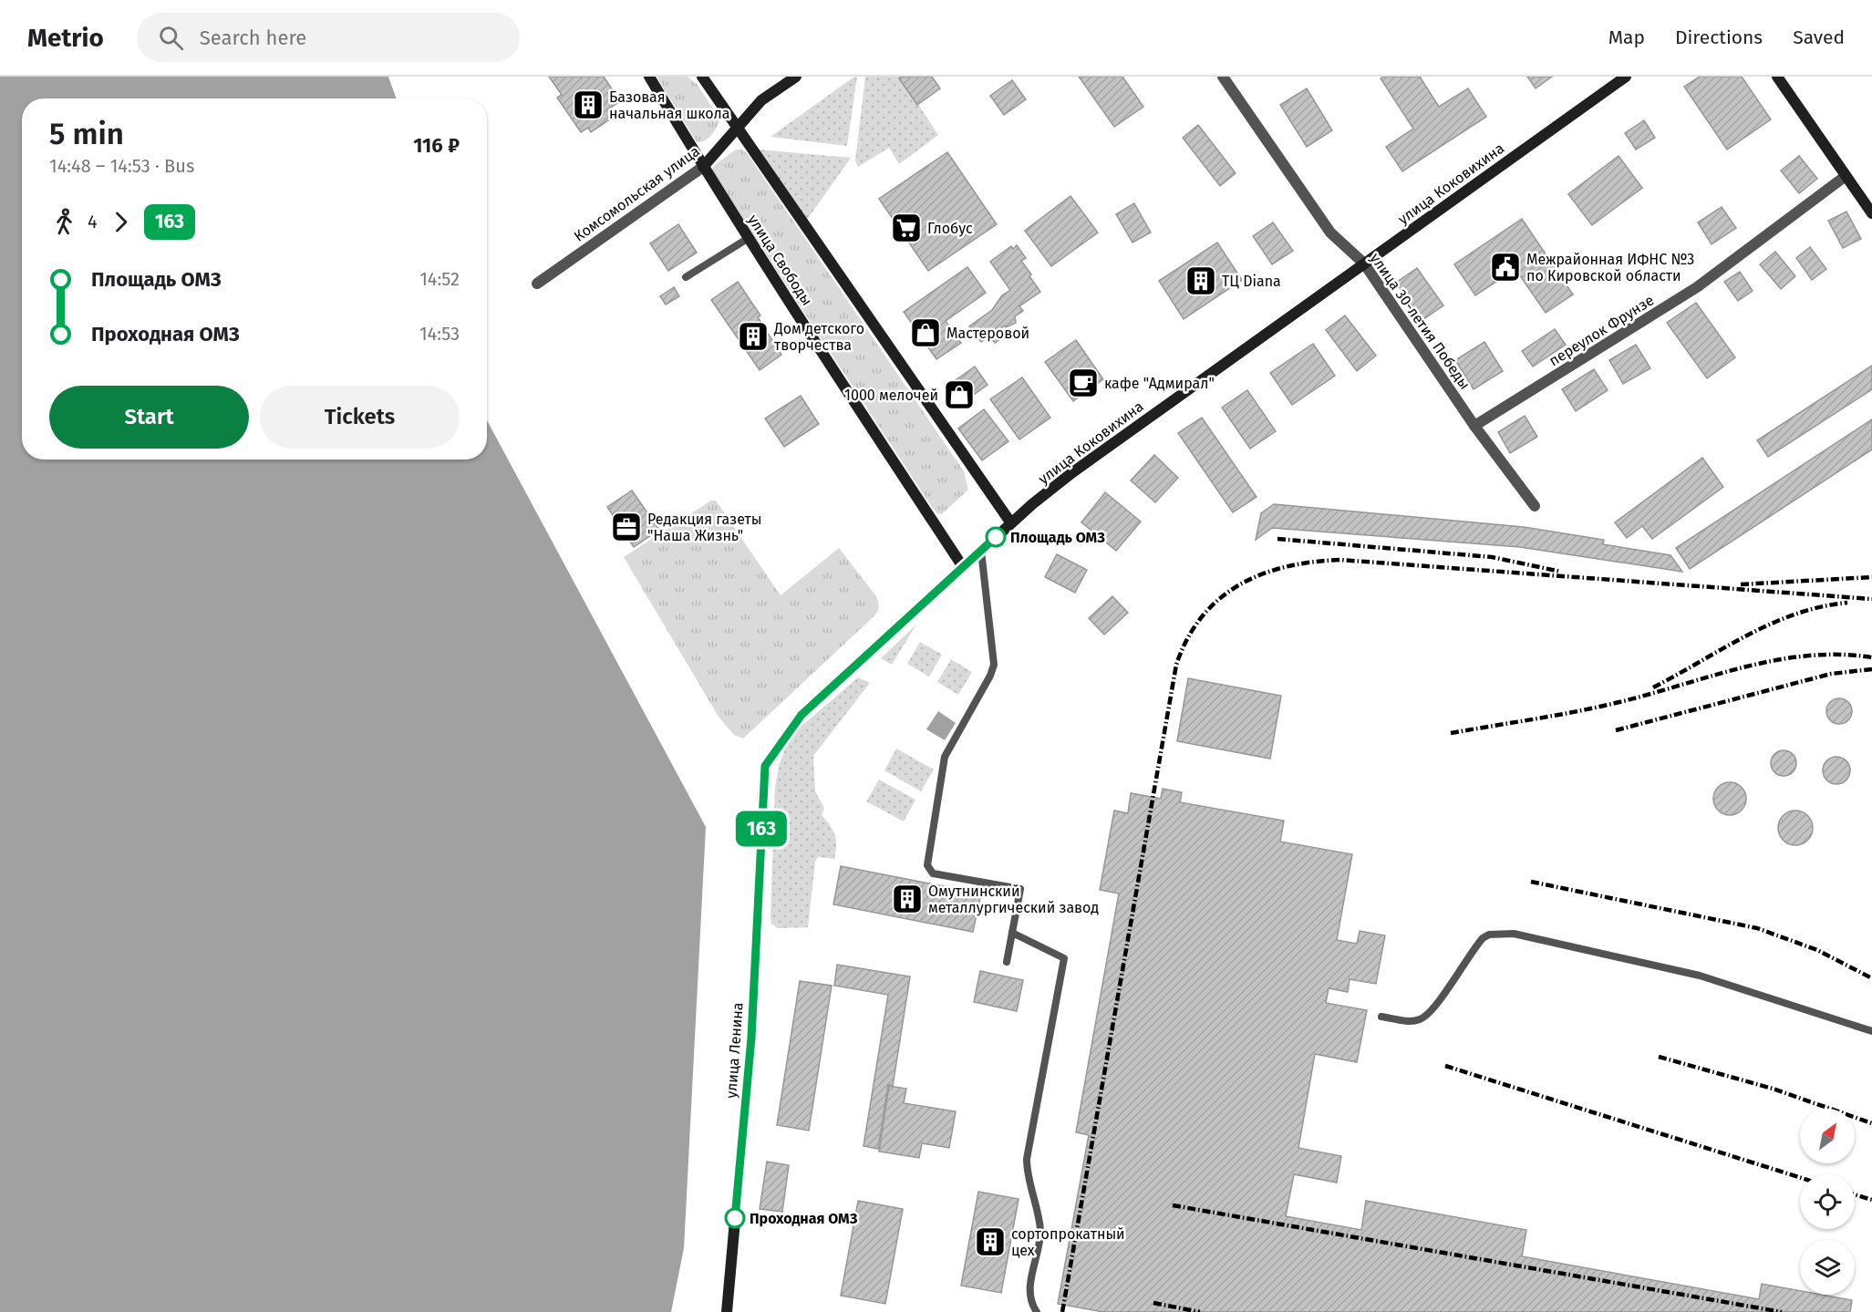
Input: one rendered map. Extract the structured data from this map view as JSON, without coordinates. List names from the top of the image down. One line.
{"streets":{"main road":["улица Коковихина","Комсомольская улица","улица Свободы","улица Ленина"],"street":["улица 30-летия Победы","переулок Фрунзе"]},"crossings":[["улица Коковихина","улица Свободы"],["улица Коковихина","улица 30-летия Победы"],["улица Коковихина","улица Ленина"],["Комсомольская улица","улица Свободы"],["улица 30-летия Победы","переулок Фрунзе"]],"places":{"building":["Базовая начальная школа","ТЦ Diana","Дом детского творчества","Омутнинский металлургический завод","сортопрокатный цех"],"supermarket":["Глобус"],"public building":["Межрайонная ИФНС №3 по Кировской области"],"shop":["Мастеровой","1000 мелочей"],"cafe":["кафе \"Адмирал\""],"office":["Редакция газеты \"Наша Жизнь\""],"other":["Площадь ОМЗ","Проходная ОМЗ"]},"lines":["bus line 163"],"north":"top right","page":{"header":"Metrio","search":"Search here","nav":["Map","Directions","Saved"],"on_map":"163","heading":["5 min","14:48 – 14:53 · Bus","116 ₽"],"legs":["4","163"],"list":[{"name":"Площадь ОМЗ","value":"14:52"},{"name":"Проходная ОМЗ","value":"14:53"}],"buttons":["Start","Tickets"]}}
